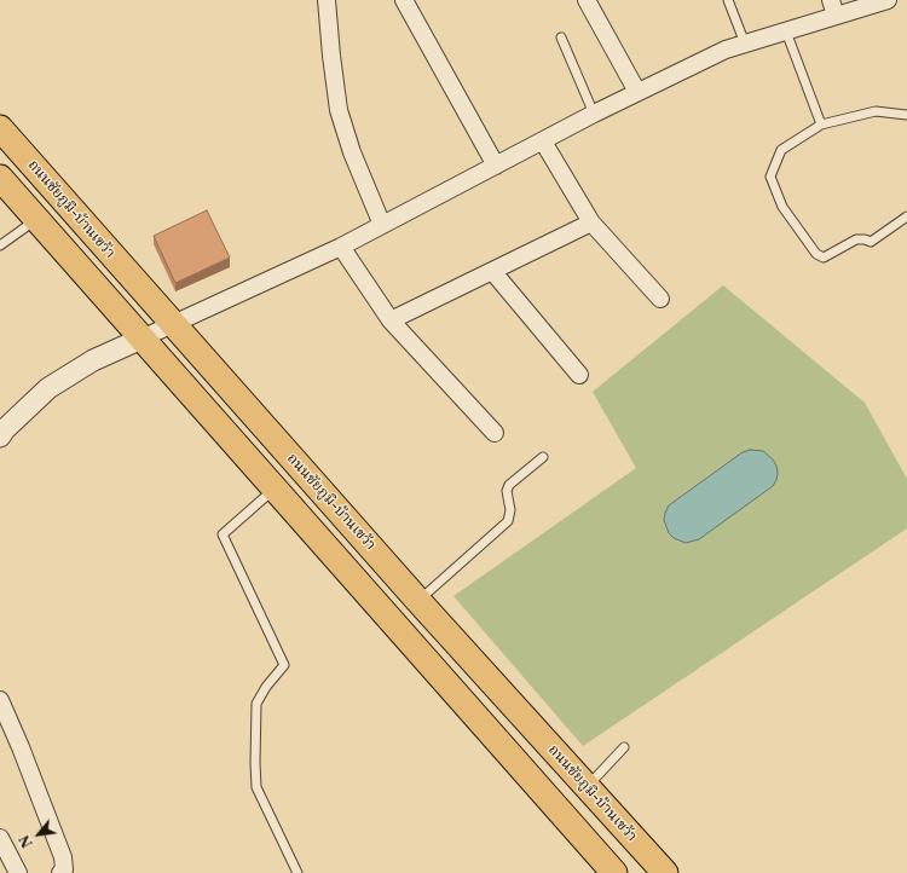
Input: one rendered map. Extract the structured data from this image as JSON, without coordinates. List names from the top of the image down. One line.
{"streets":{"main road":["ถนนชัยภูมิ-บ้านเขว้า"]},"north":"bottom left"}
